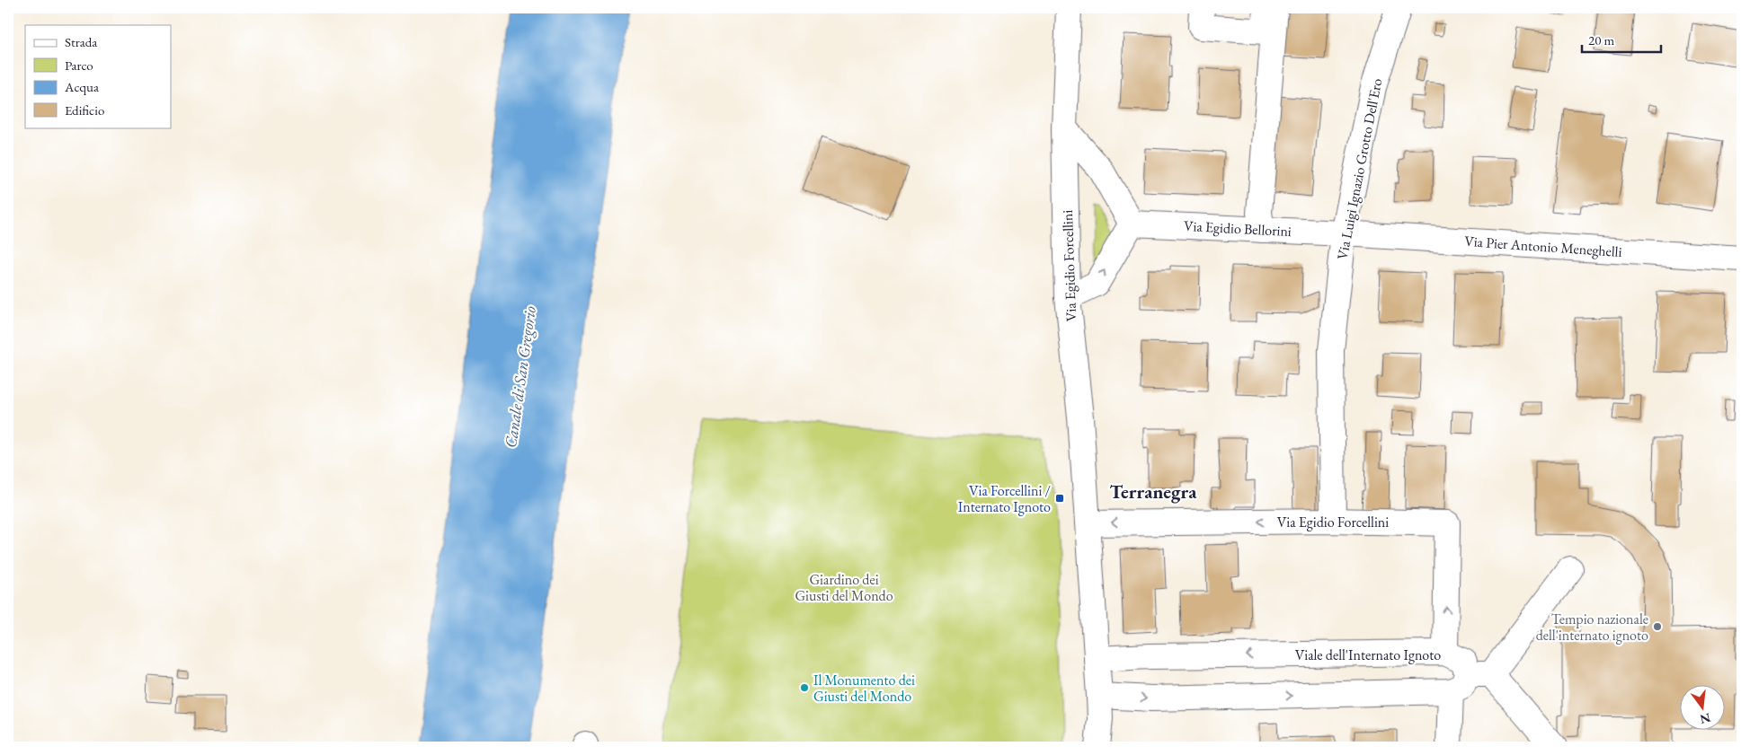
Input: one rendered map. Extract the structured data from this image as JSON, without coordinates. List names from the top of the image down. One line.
{"streets":{"street":["Via Luigi Ignazio Grotto Dell'Ero","Via Egidio Bellorini","Via Pier Antonio Meneghelli","Via Egidio Forcellini","Viale dell'Internato Ignoto"]},"crossings":[["Via Luigi Ignazio Grotto Dell'Ero","Via Egidio Bellorini"],["Via Luigi Ignazio Grotto Dell'Ero","Via Pier Antonio Meneghelli"],["Via Luigi Ignazio Grotto Dell'Ero","Via Egidio Forcellini"],["Via Egidio Bellorini","Via Pier Antonio Meneghelli"],["Via Egidio Forcellini","Viale dell'Internato Ignoto"]],"districts":["Terranegra"],"water":["Canale di San Gregorio"],"parks":["Giardino dei Giusti del Mondo"],"places":{"transit":["Via Forcellini / Internato Ignoto"],"other":["Tempio nazionale dell'internato ignoto","Il Monumento dei Giusti del Mondo"]},"legend":["Strada","Parco","Acqua","Edificio"],"scale_bar":"20 m","north":"bottom"}
